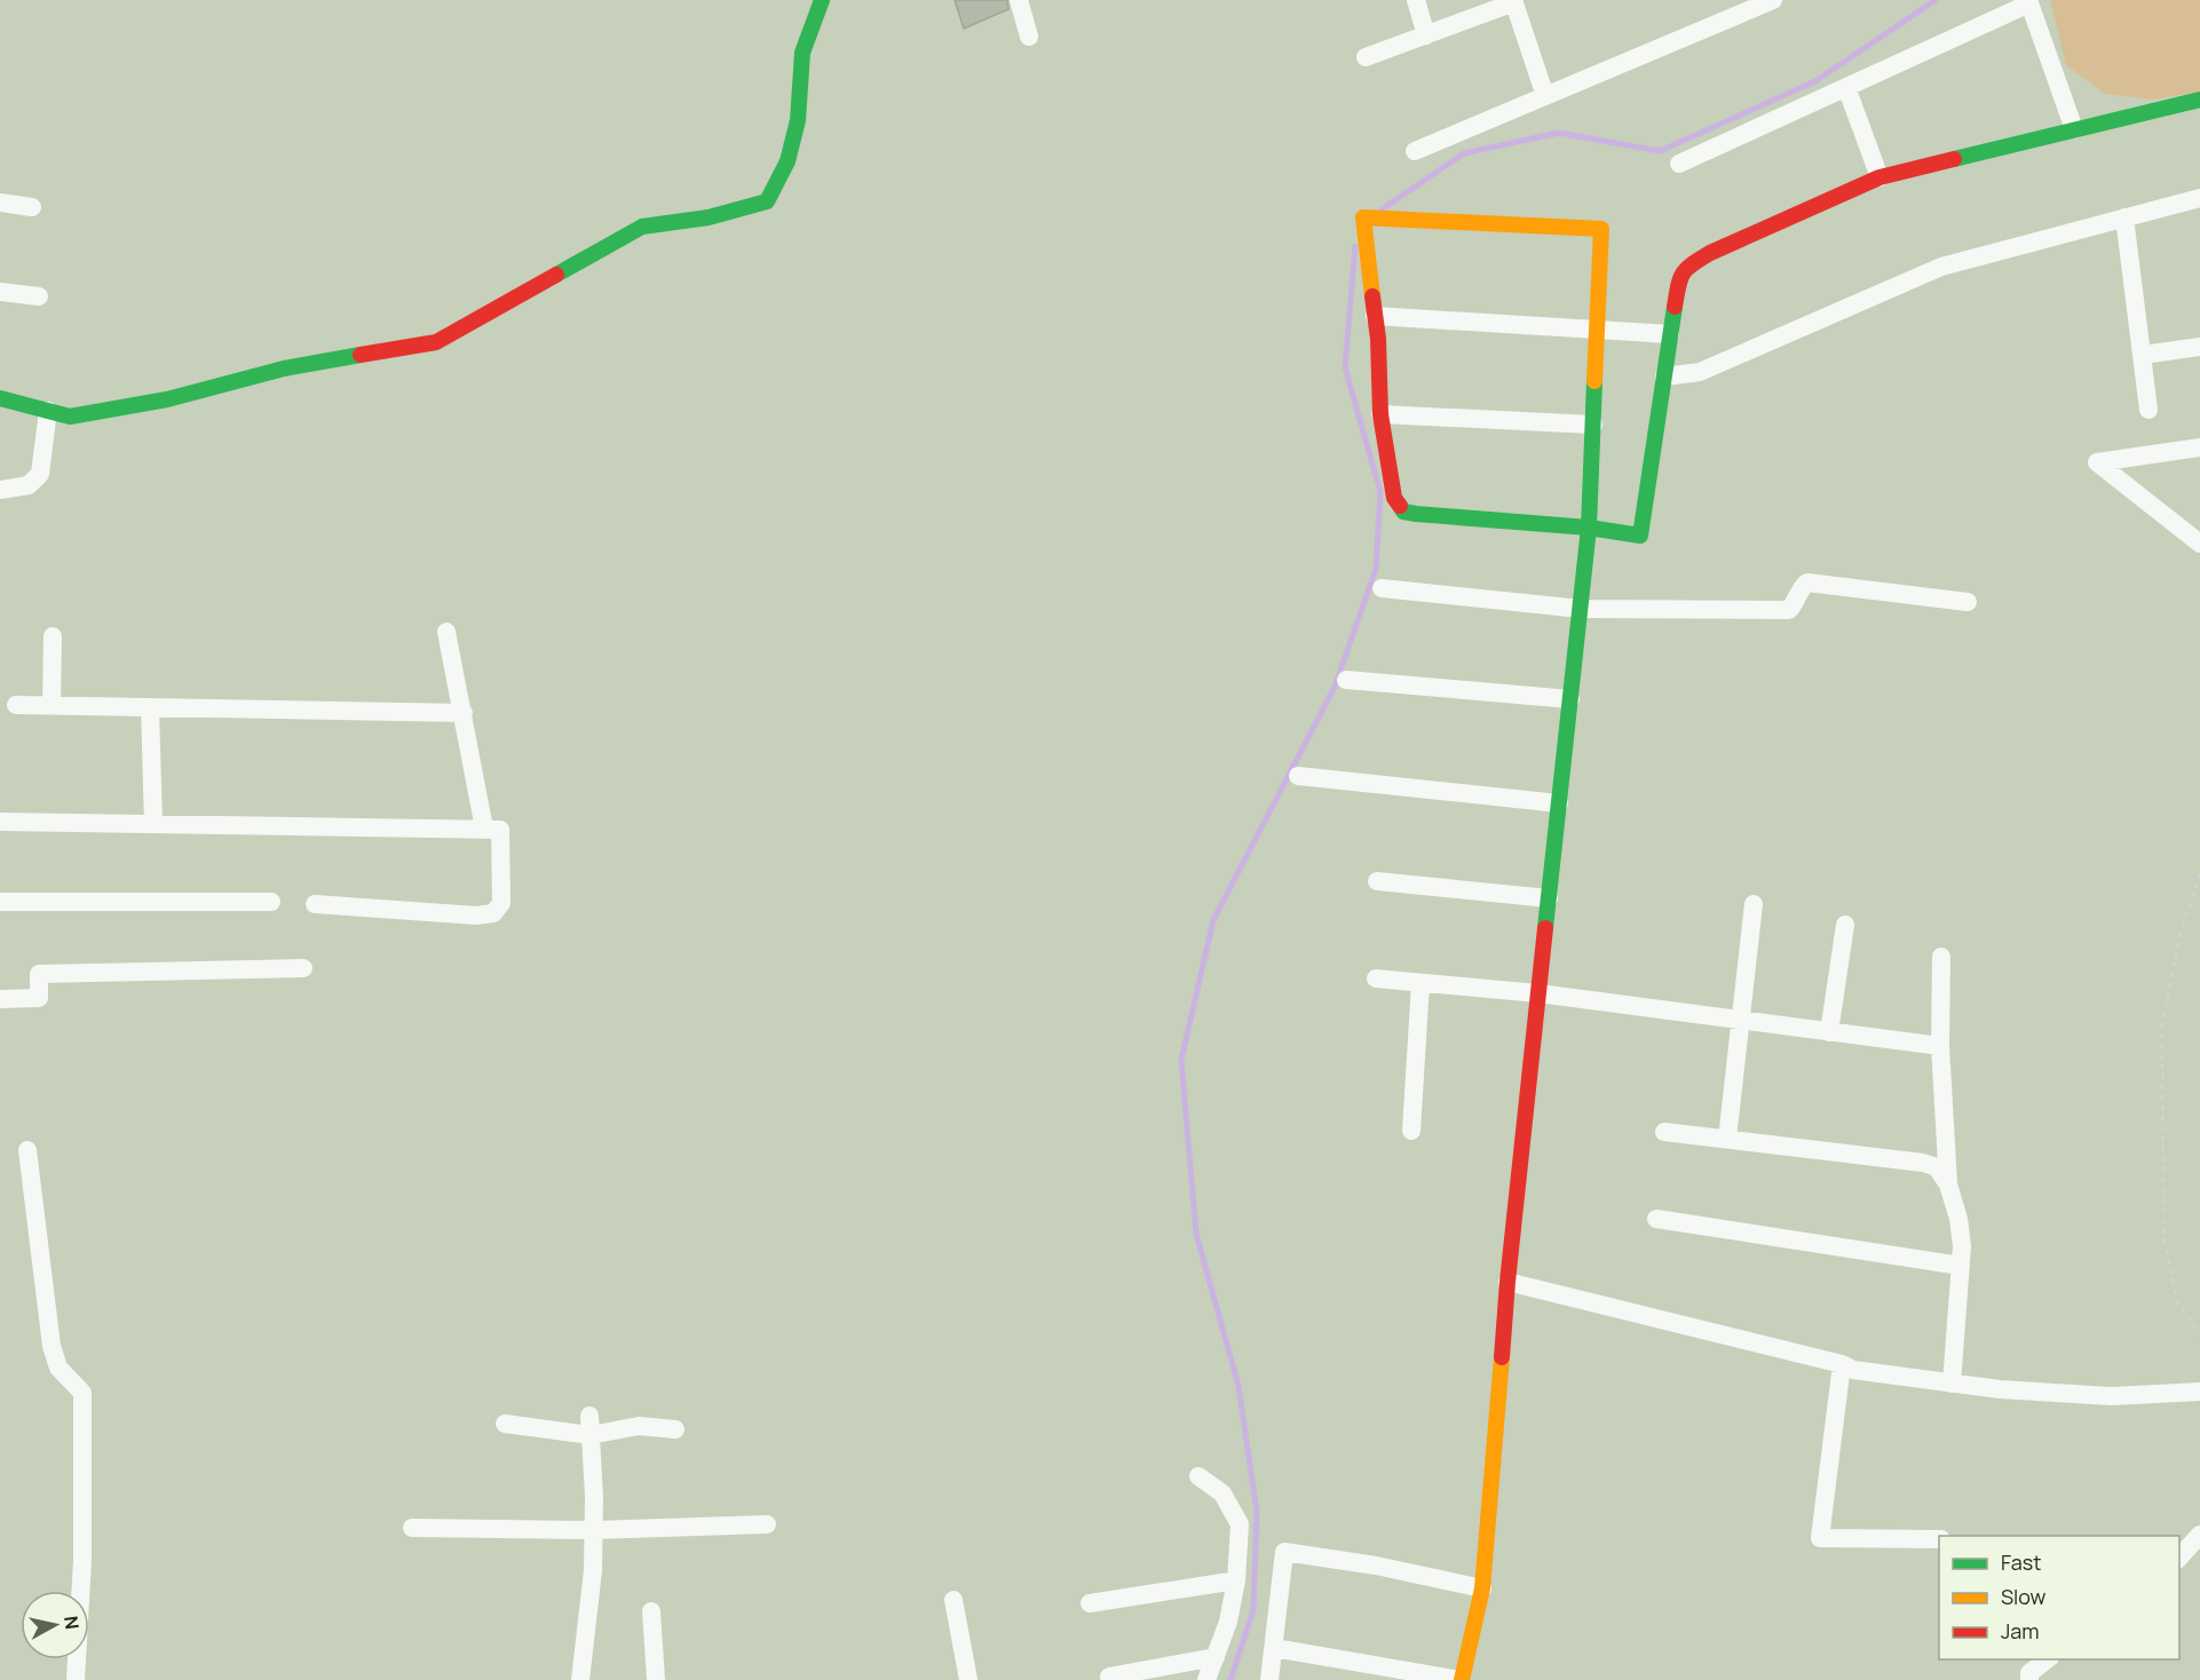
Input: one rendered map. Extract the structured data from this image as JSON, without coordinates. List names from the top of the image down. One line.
{"legend":["Fast","Slow","Jam"],"north":"right"}
